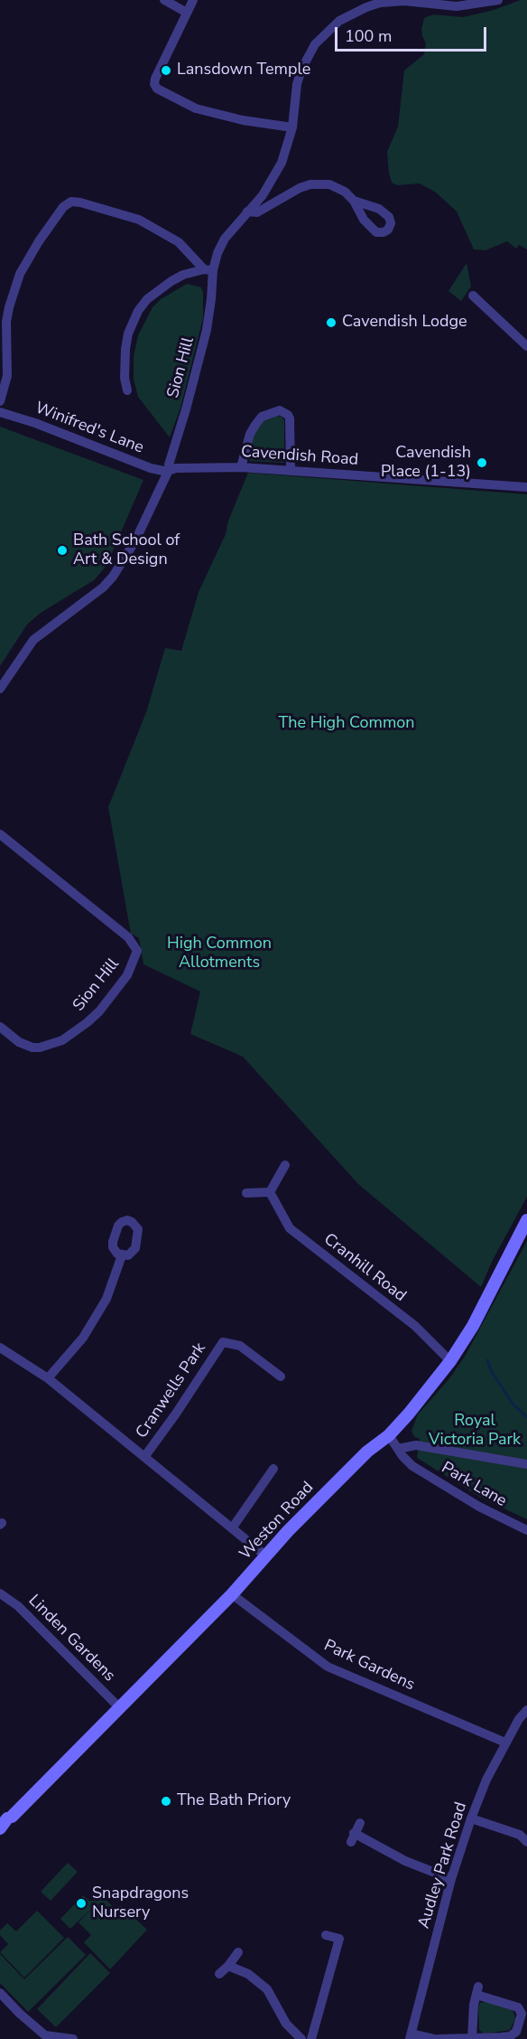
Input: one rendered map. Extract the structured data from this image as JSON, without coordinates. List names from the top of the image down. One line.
{"streets":{"street":["Sion Hill","Winifred's Lane","Cavendish Road","Cranhill Road","Cranwells Park","Park Lane","Weston Road","Linden Gardens","Park Gardens","Audley Park Road"]},"crossings":[["Sion Hill","Winifred's Lane"],["Sion Hill","Cavendish Road"],["Winifred's Lane","Cavendish Road"],["Cranhill Road","Weston Road"],["Cranwells Park","Weston Road"],["Park Lane","Weston Road"],["Weston Road","Linden Gardens"],["Weston Road","Park Gardens"],["Park Gardens","Audley Park Road"]],"parks":["The High Common","High Common Allotments","Royal Victoria Park"],"places":["Lansdown Temple","Cavendish Lodge","Cavendish Place (1-13)","Bath School of Art & Design","The Bath Priory","Snapdragons Nursery"],"scale_bar":"100 m"}
